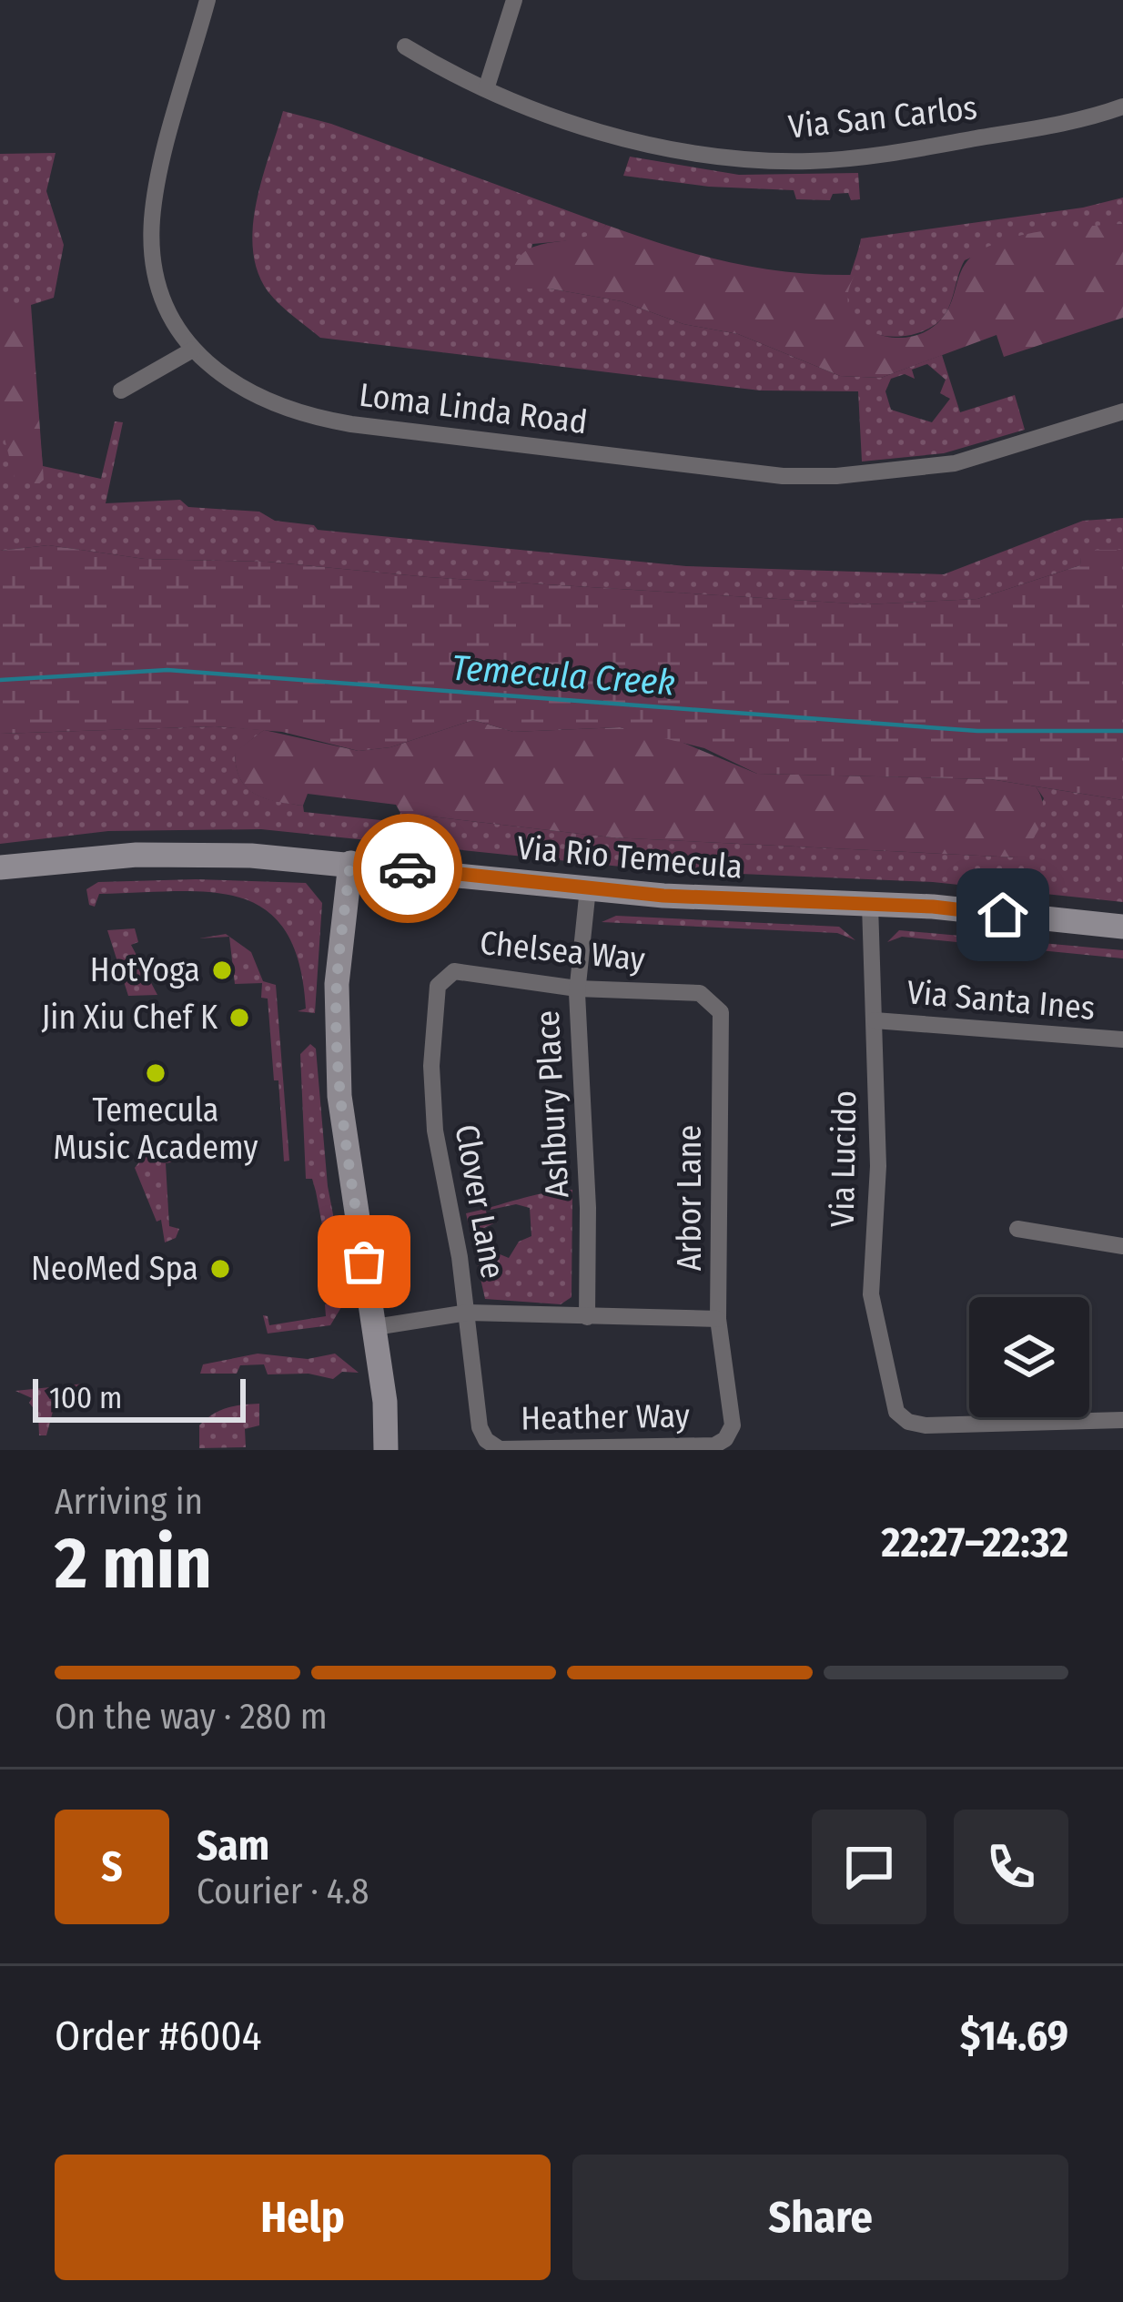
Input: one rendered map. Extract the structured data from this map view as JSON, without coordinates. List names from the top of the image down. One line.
{"streets":{"street":["Via San Carlos","Loma Linda Road","Via Rio Temecula","Chelsea Way","Via Santa Ines","Ashbury Place","Via Lucido","Arbor Lane","Clover Lane","Heather Way"]},"crossings":[["Via Rio Temecula","Ashbury Place"],["Via Rio Temecula","Via Lucido"],["Chelsea Way","Ashbury Place"],["Chelsea Way","Arbor Lane"],["Chelsea Way","Clover Lane"],["Via Santa Ines","Via Lucido"],["Arbor Lane","Heather Way"],["Clover Lane","Heather Way"]],"water":["Temecula Creek"],"places":["HotYoga","Jin Xiu Chef K","Temecula Music Academy","NeoMed Spa"],"scale_bar":"100 m","page":{"scale":"100 m","heading":["2 min","Arriving in","22:27–22:32"],"panel":["Sam","Courier · 4.8","Order #6004","$14.69"],"bar":"On the way · 280 m","round":"S","buttons":["Help","Share"]}}
